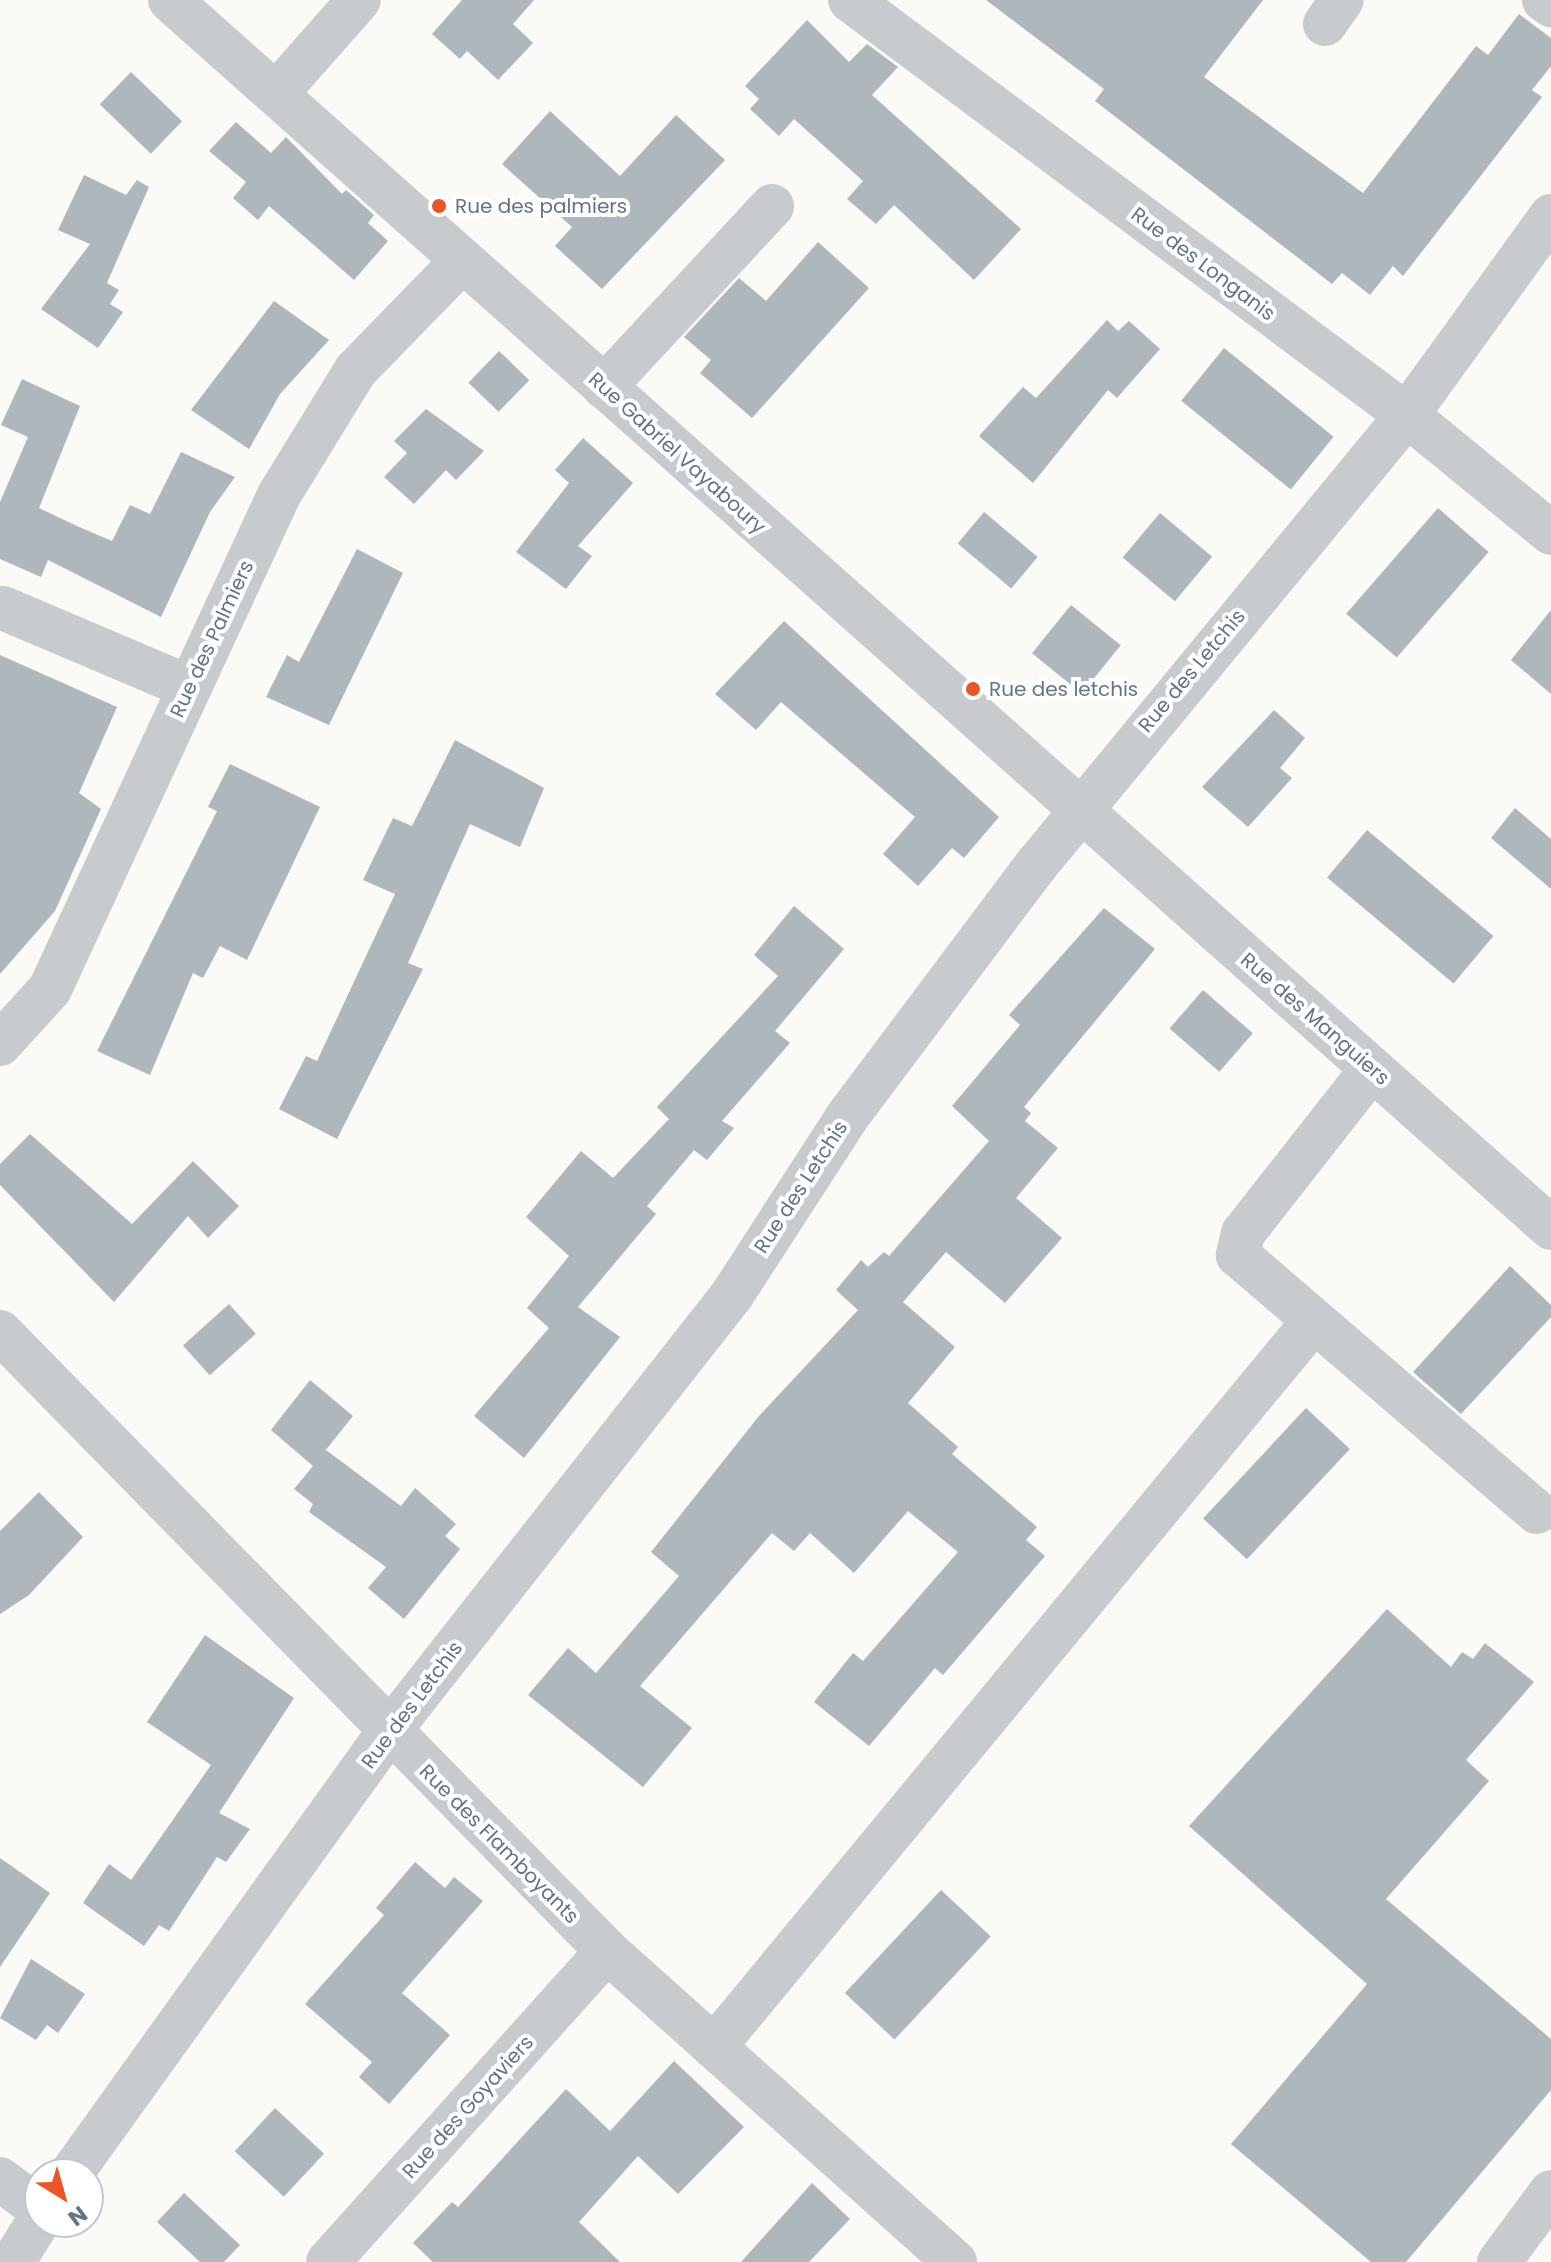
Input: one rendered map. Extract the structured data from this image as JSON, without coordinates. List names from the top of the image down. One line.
{"streets":{"street":["Rue des Longanis","Rue Gabriel Vayaboury","Rue des Palmiers","Rue des Letchis","Rue des Manguiers","Rue des Flamboyants","Rue des Goyaviers"]},"crossings":[["Rue des Longanis","Rue des Letchis"],["Rue Gabriel Vayaboury","Rue des Palmiers"],["Rue Gabriel Vayaboury","Rue des Letchis"],["Rue Gabriel Vayaboury","Rue des Manguiers"],["Rue des Letchis","Rue des Manguiers"],["Rue des Letchis","Rue des Flamboyants"],["Rue des Flamboyants","Rue des Goyaviers"]],"places":["Rue des palmiers","Rue des letchis"],"north":"bottom right"}
